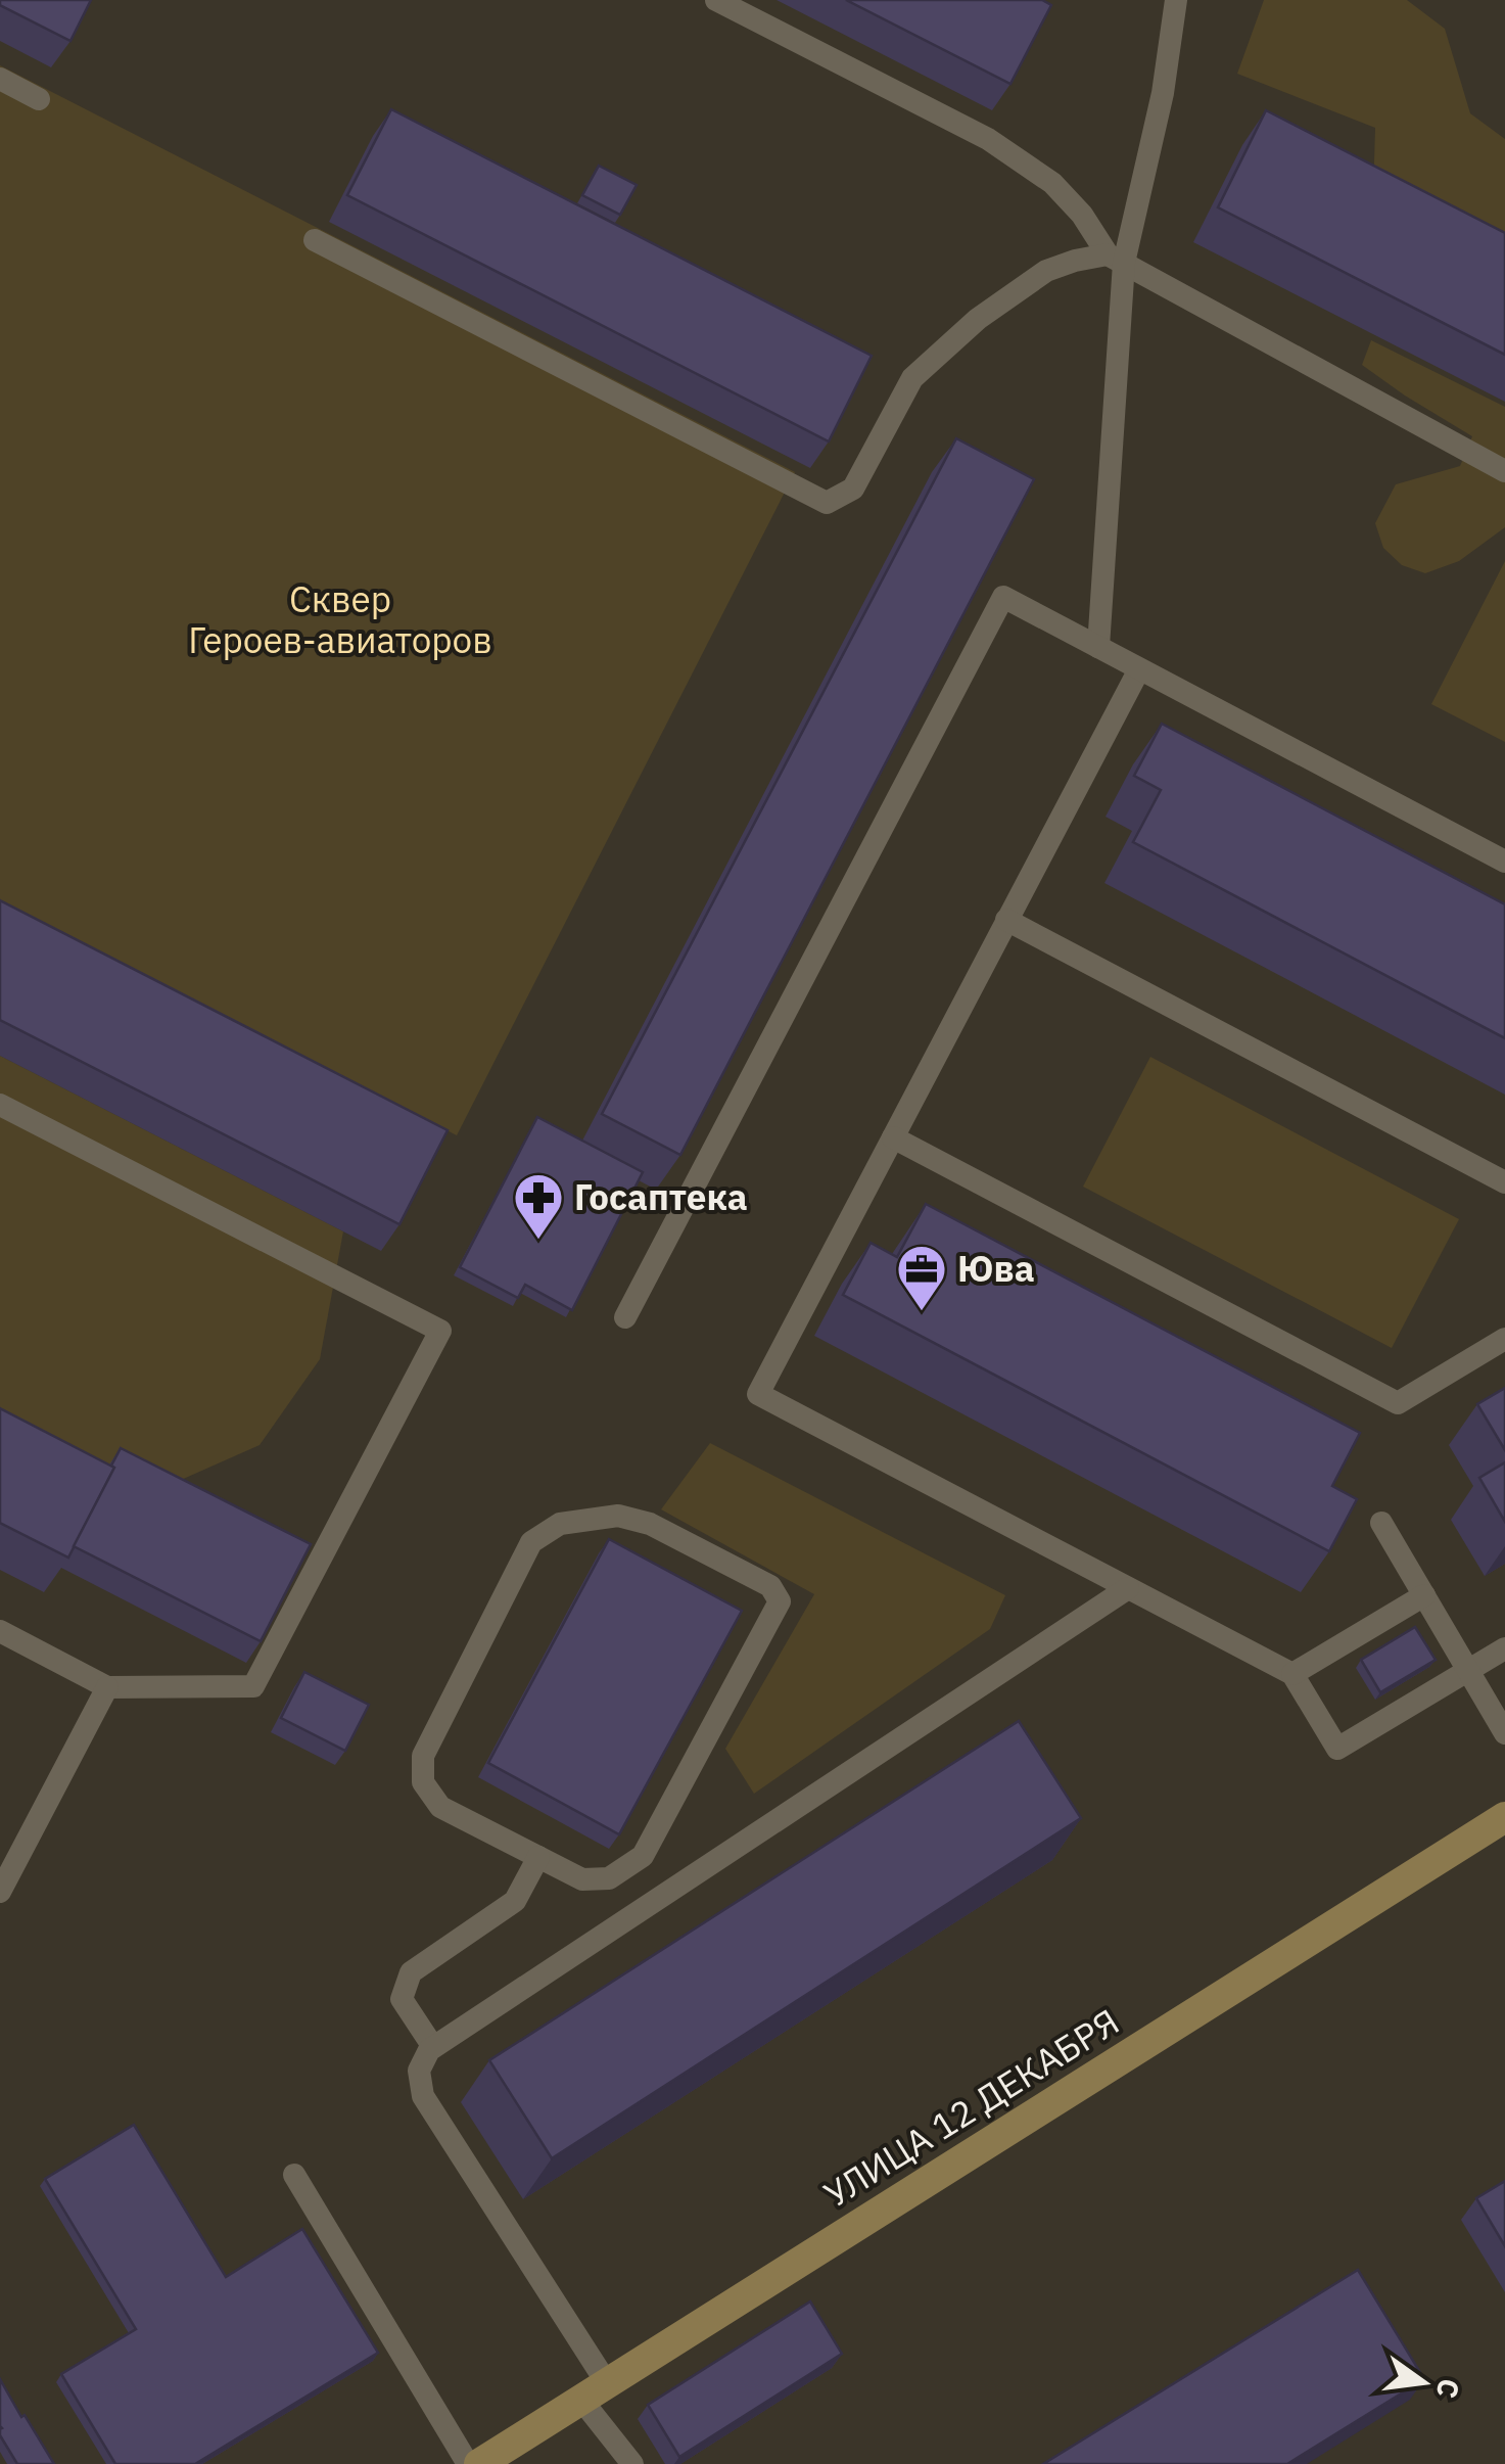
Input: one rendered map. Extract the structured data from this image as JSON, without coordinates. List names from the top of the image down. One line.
{"streets":{"main road":["УЛИЦА 12 ДЕКАБРЯ"]},"parks":["Сквер Героев-авиаторов"],"places":{"pharmacy":["Госаптека"],"office":["Юва"]},"north":"right"}
